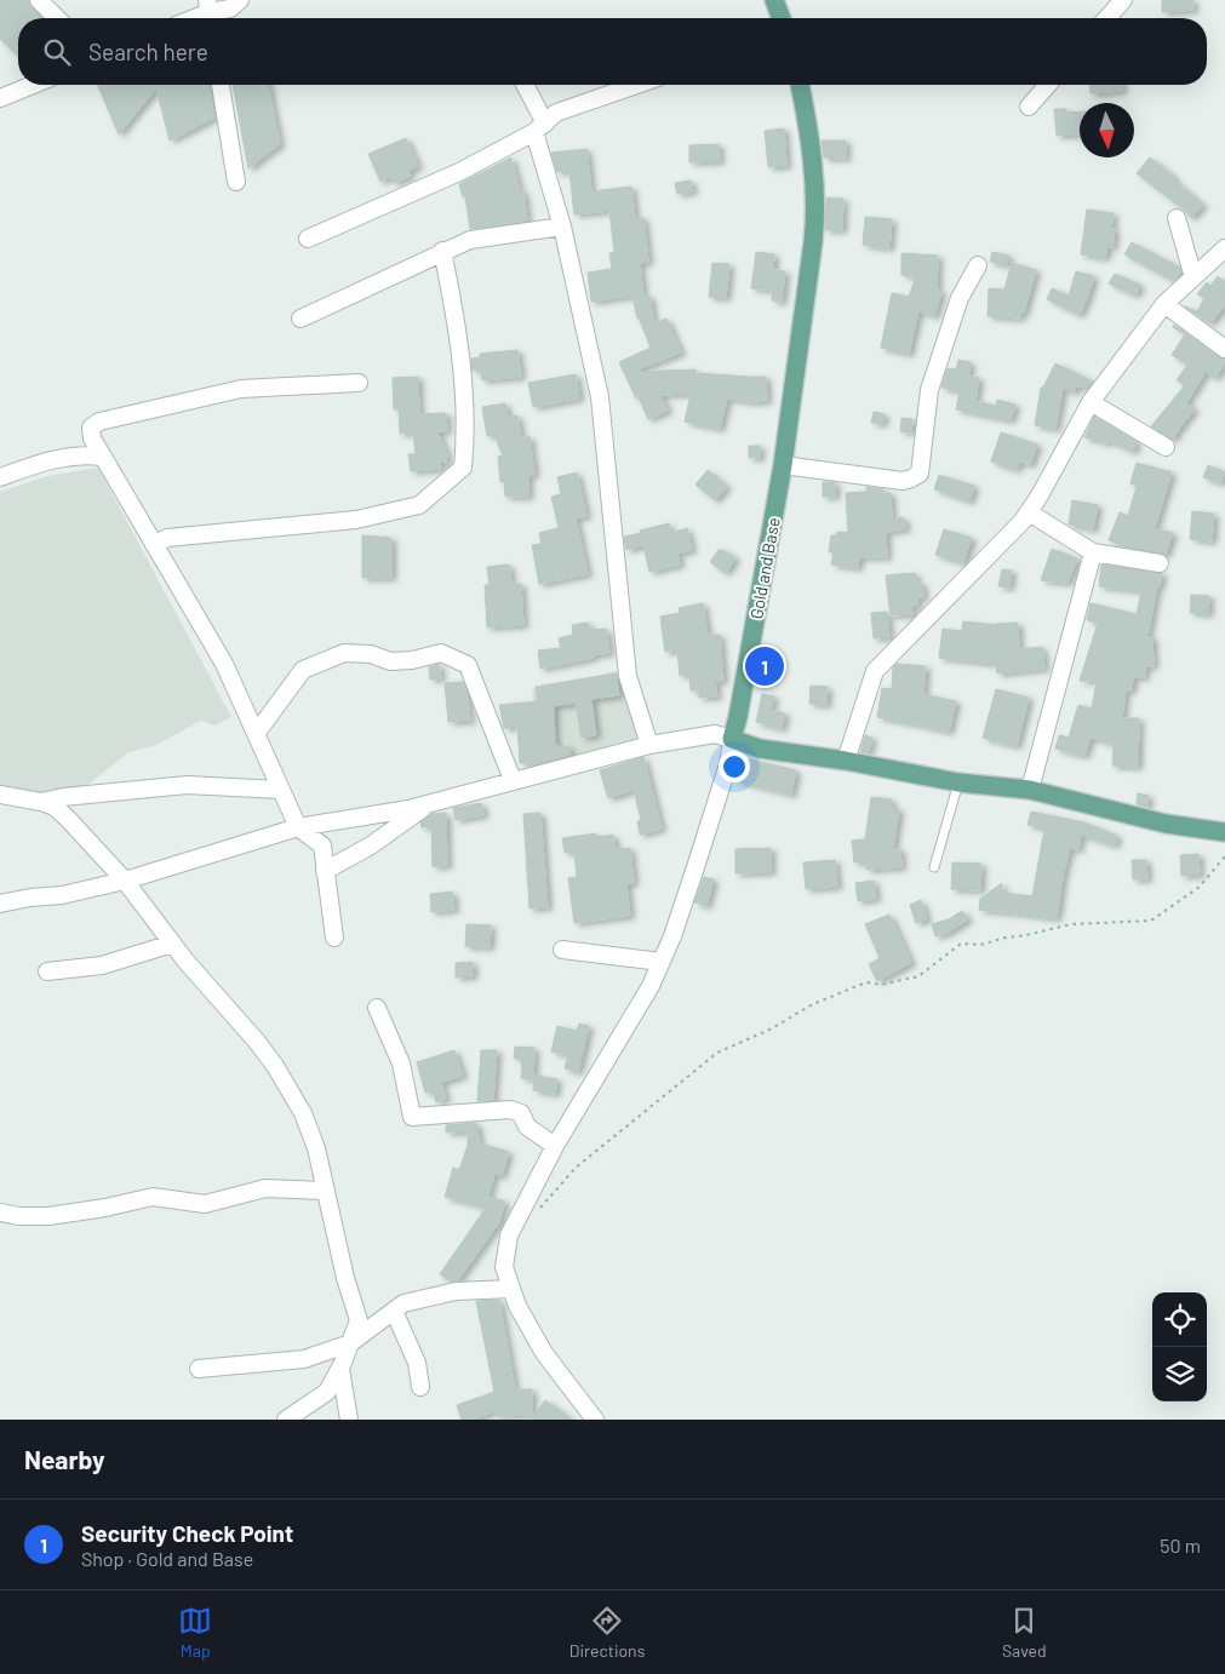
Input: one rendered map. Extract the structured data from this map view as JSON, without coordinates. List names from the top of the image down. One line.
{"streets":{"main road":["Gold and Base"]},"north":"bottom","page":{"search":"Search here","pins":"1","heading":"Nearby","list":[{"mark":"1","name":"Security Check Point","note":"Shop · Gold and Base","value":"50 m"}],"nav":["Map","Directions","Saved"]}}
